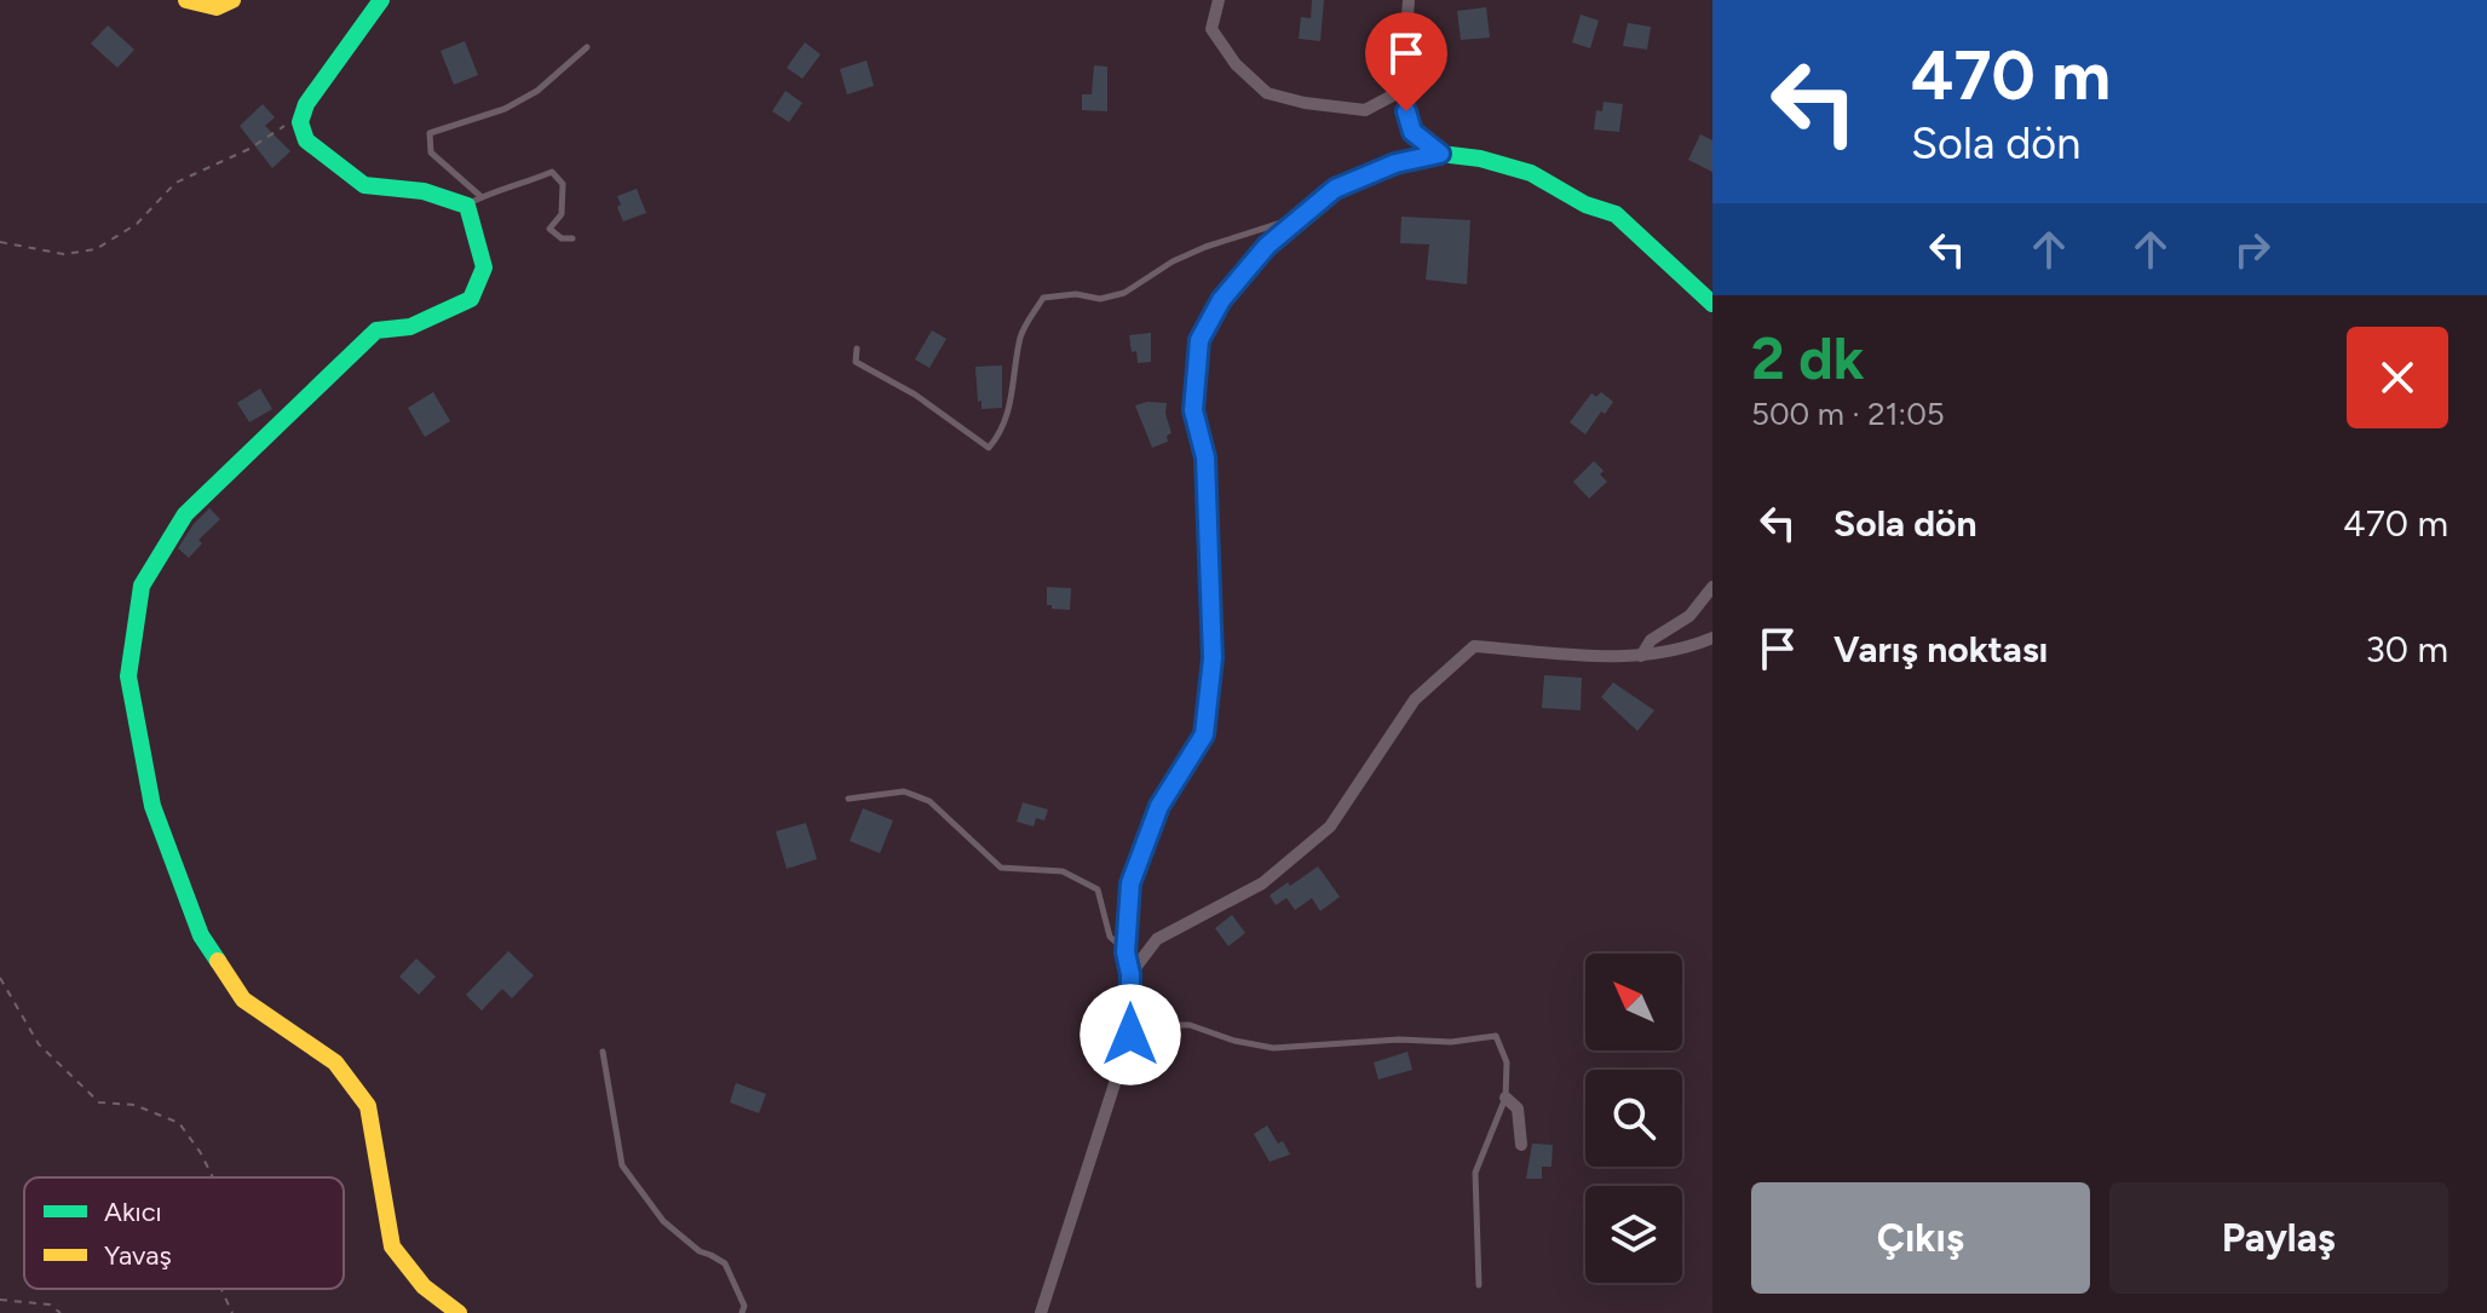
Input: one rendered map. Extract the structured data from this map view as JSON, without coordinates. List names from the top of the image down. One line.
{"legend":["Akıcı","Yavaş"],"north":"top left","page":{"turn":["470 m","Sola dön"],"heading":["2 dk","500 m · 21:05"],"list":[{"name":"Sola dön","value":"470 m"},{"name":"Varış noktası","value":"30 m"}],"buttons":["Çıkış","Paylaş"]}}
